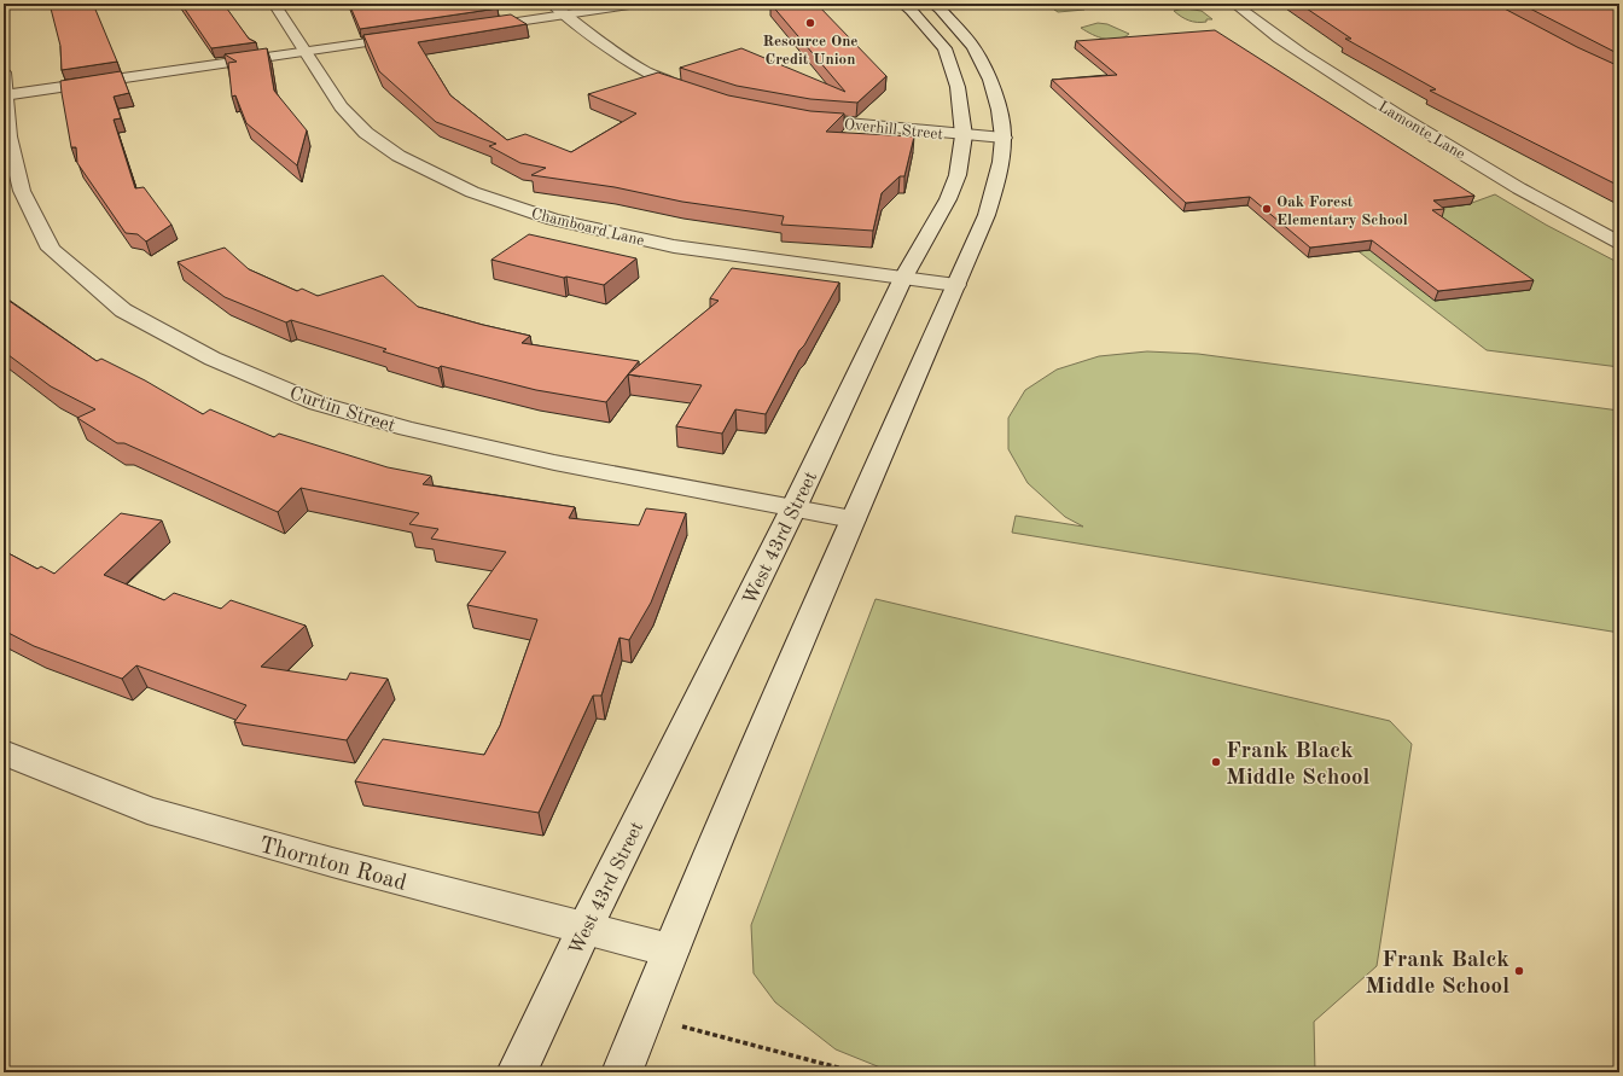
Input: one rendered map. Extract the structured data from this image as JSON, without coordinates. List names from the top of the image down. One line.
{"streets":{"street":["Overhill Street","Lamonte Lane","Chamboard Lane","Curtin Street","West 43rd Street","Thornton Road"]},"crossings":[["Overhill Street","West 43rd Street"],["Chamboard Lane","West 43rd Street"],["Curtin Street","West 43rd Street"],["West 43rd Street","Thornton Road"]],"places":["Resource One Credit Union","Oak Forest Elementary School","Frank Black Middle School","Frank Balck Middle School"]}
